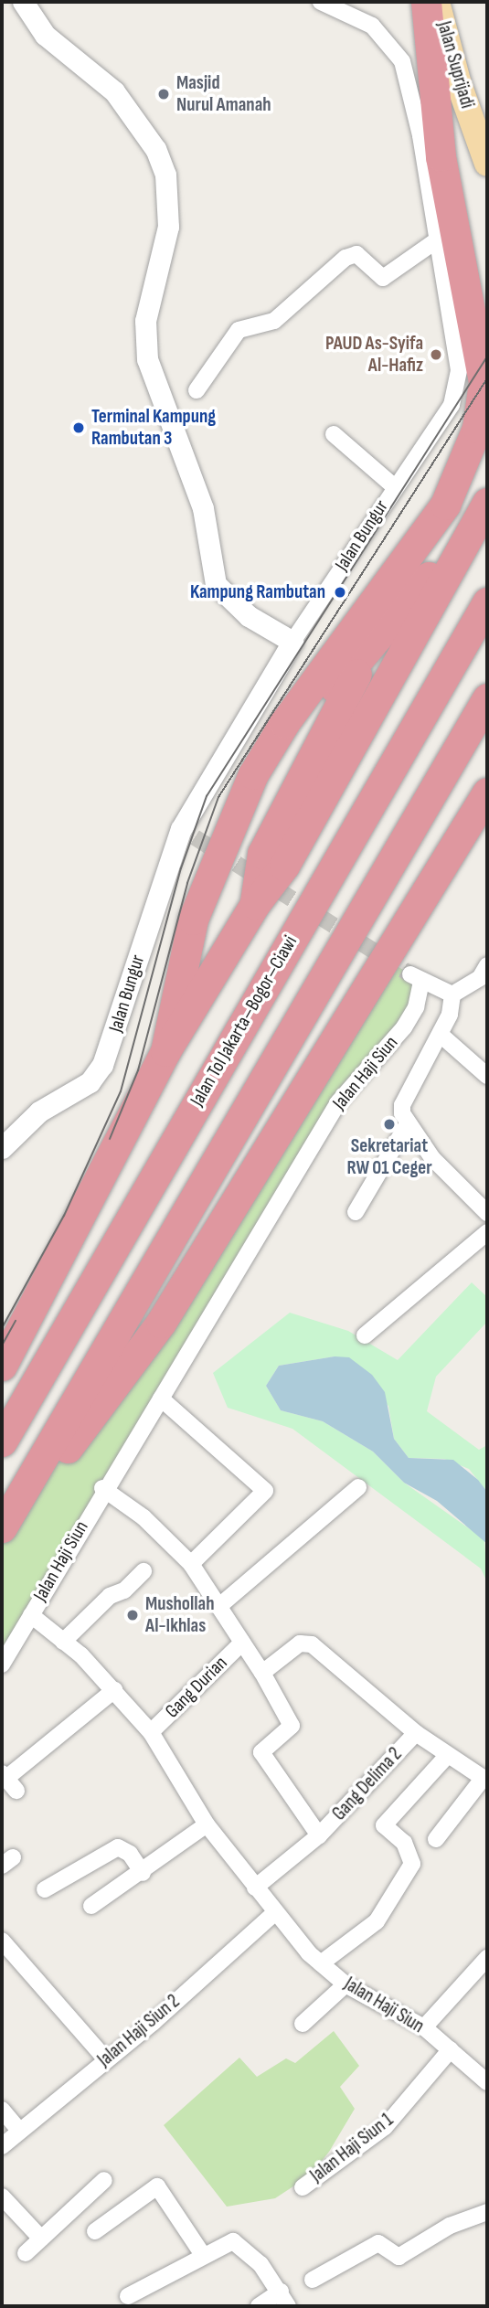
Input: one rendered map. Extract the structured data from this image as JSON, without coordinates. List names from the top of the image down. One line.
{"streets":{"highway":["Jalan Tol Jakarta–Bogor–Ciawi"],"main road":["Jalan Suprijadi"],"street":["Jalan Bungur","Jalan Haji Siun","Gang Durian","Gang Delima 2","Jalan Haji Siun 2","Jalan Haji Siun 1"]},"crossings":[["Jalan Haji Siun","Gang Durian"],["Jalan Haji Siun","Gang Delima 2"],["Jalan Haji Siun","Jalan Haji Siun 2"],["Jalan Haji Siun","Jalan Haji Siun 1"]],"places":["Masjid Nurul Amanah","PAUD As-Syifa Al-Hafiz","Terminal Kampung Rambutan 3","Kampung Rambutan","Sekretariat RW 01 Ceger","Mushollah Al-Ikhlas"]}
